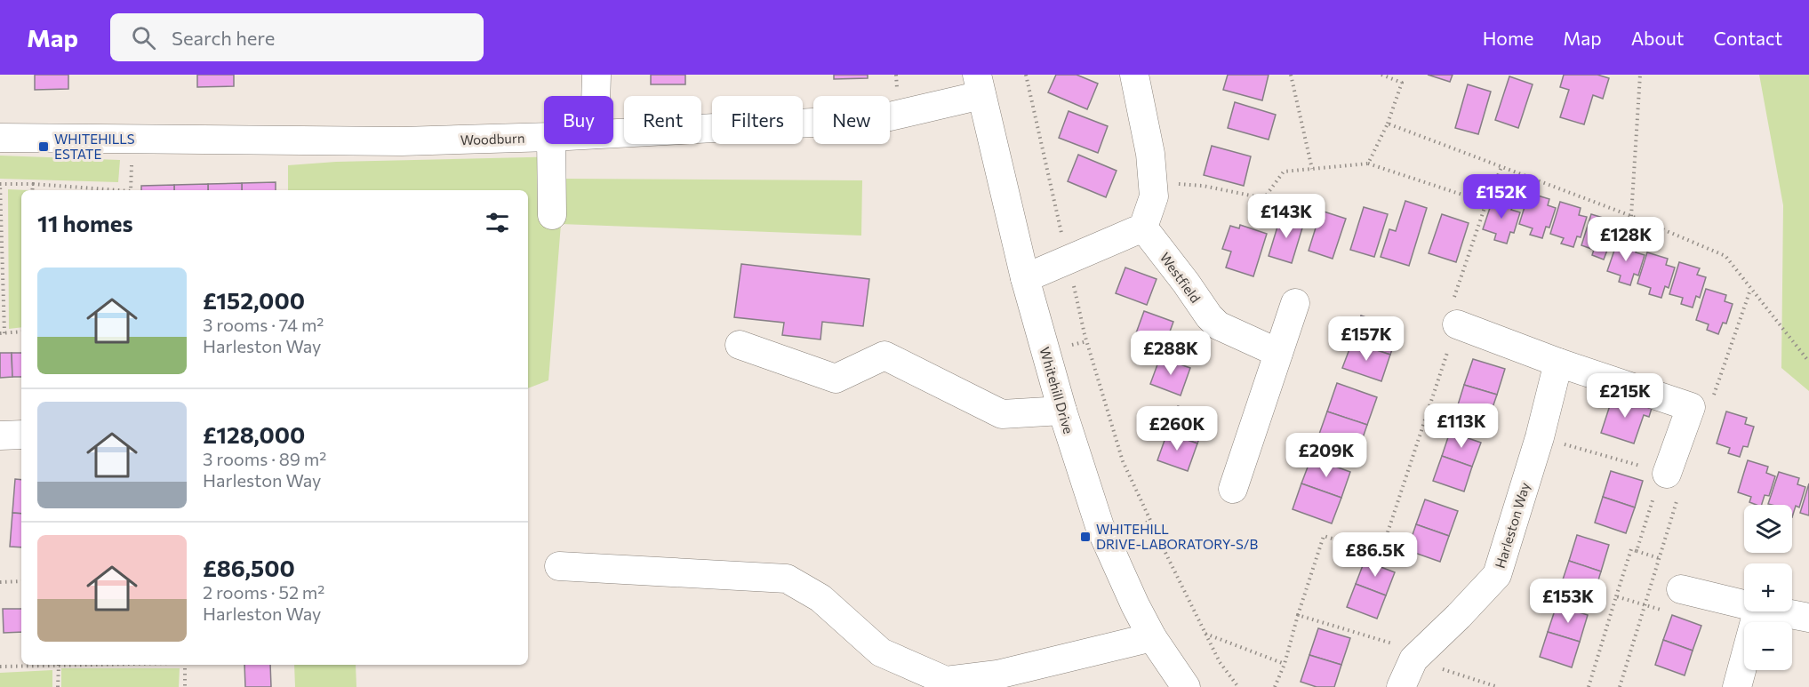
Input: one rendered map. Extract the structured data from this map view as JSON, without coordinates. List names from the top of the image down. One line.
{"streets":{"street":["Woodburn","Westfield","Whitehill Drive","Harleston Way"]},"crossings":[["Woodburn","Whitehill Drive"]],"places":{"transit":["WHITEHILLS ESTATE","WHITEHILL DRIVE-LABORATORY-S/B"]},"page":{"header":"Map","search":"Search here","nav":["Home","Map","About","Contact"],"chip":["Buy","Rent","Filters","New"],"price":["£152K","£143K","£128K","£157K","£288K","£215K","£113K","£260K","£209K","£86.5K","£153K"],"heading":"11 homes","list":[{"name":"£152,000","note":"3 rooms · 74 m² · Harleston Way"},{"name":"£128,000","note":"3 rooms · 89 m² · Harleston Way"},{"name":"£86,500","note":"2 rooms · 52 m² · Harleston Way"}],"map_buttons":["+","−"]}}
